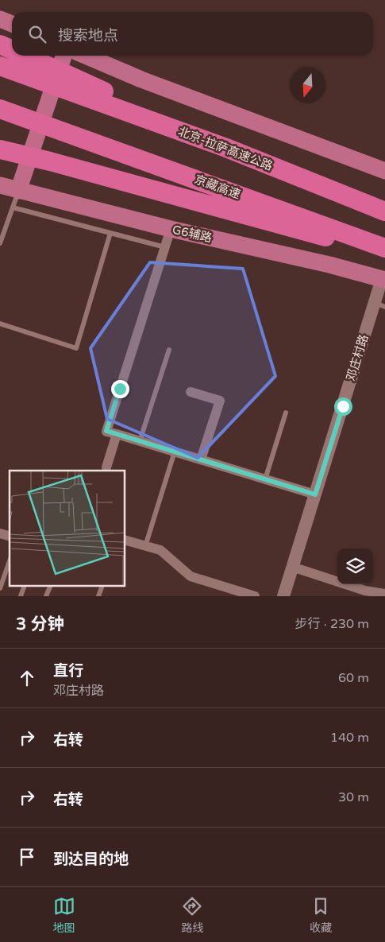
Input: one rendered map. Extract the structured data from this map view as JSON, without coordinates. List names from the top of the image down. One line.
{"streets":{"highway":["北京-拉萨高速公路","京藏高速"],"main road":["G6辅路"],"street":["邓庄村路"]},"crossings":[["G6辅路","邓庄村路"]],"north":"bottom","page":{"search":"搜索地点","heading":["3 分钟","步行 · 230 m"],"list":[["直行","邓庄村路","60 m"],["右转","140 m"],["右转","30 m"],"到达目的地"],"nav":["地图","路线","收藏"]}}
